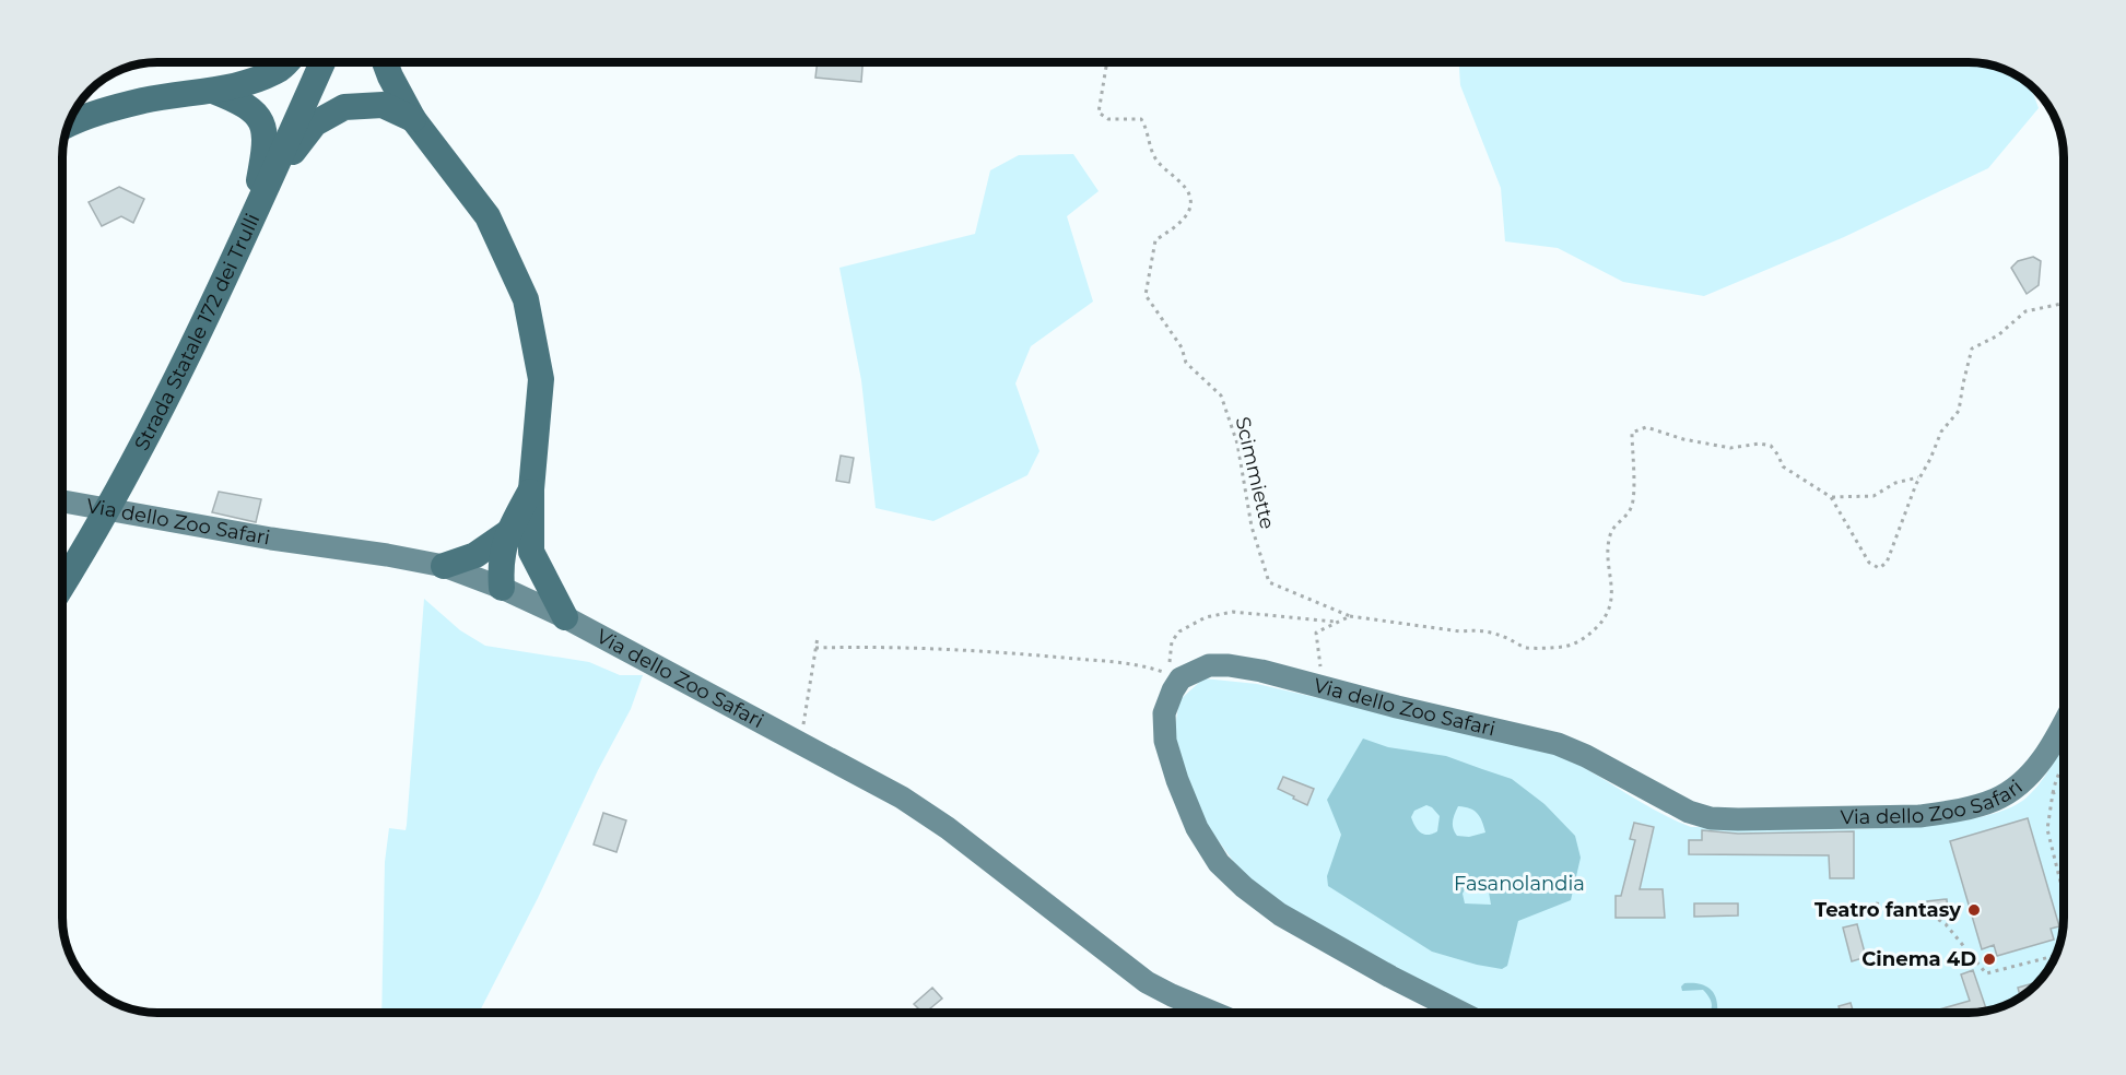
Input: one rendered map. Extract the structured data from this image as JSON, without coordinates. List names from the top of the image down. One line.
{"streets":{"main road":["Strada Statale 172 dei Trulli"],"street":["Via dello Zoo Safari"],"path":["Scimmiette"]},"parks":["Fasanolandia"],"places":["Teatro fantasy","Cinema 4D"]}
